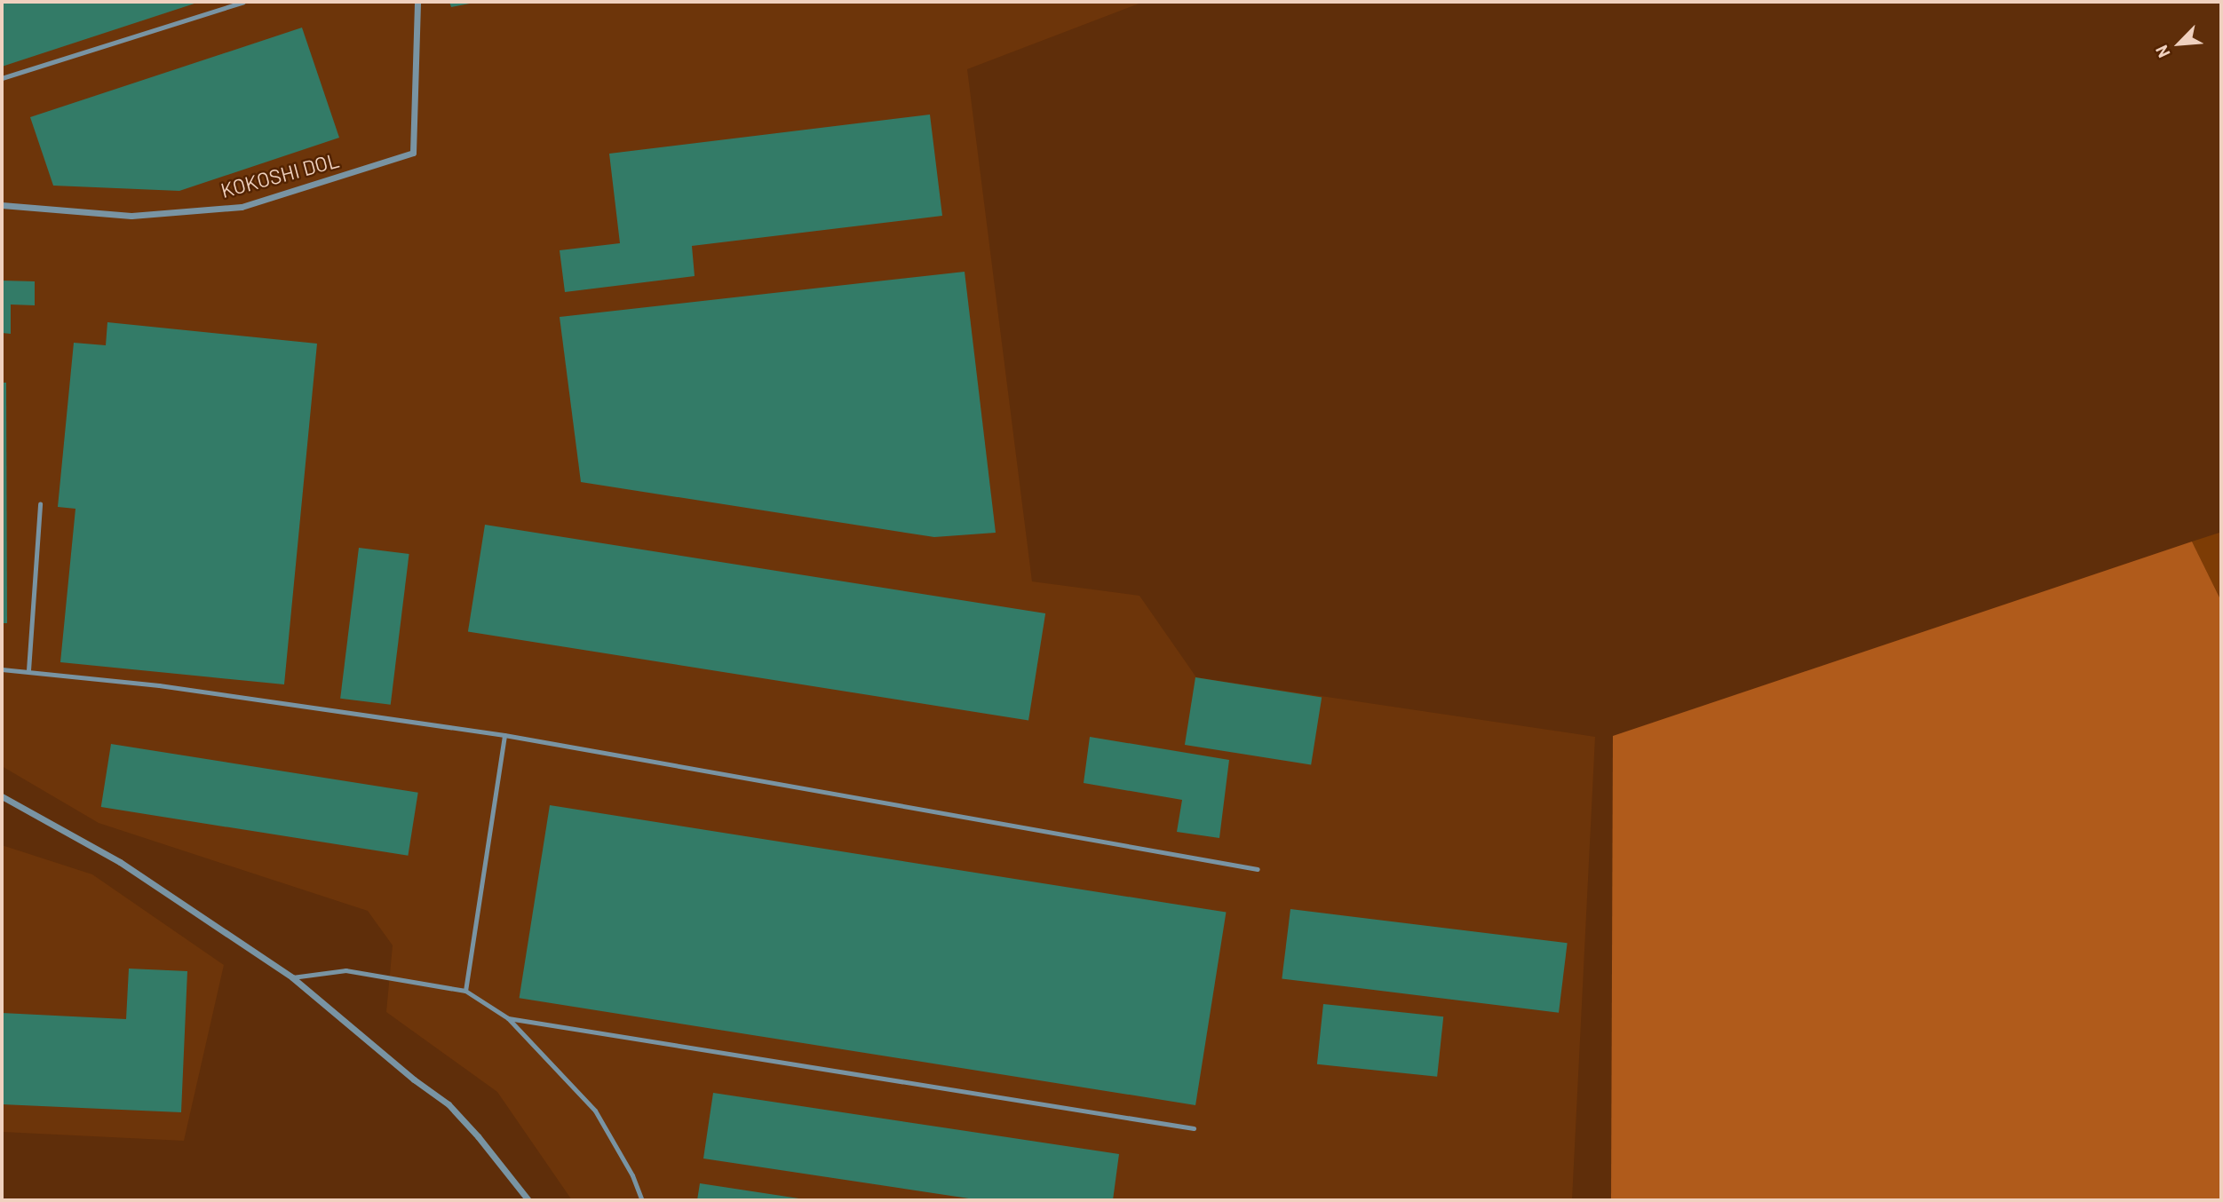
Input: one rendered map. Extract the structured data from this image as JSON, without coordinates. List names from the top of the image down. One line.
{"streets":{"street":["KOKOSHI DOL"]},"north":"bottom left"}
